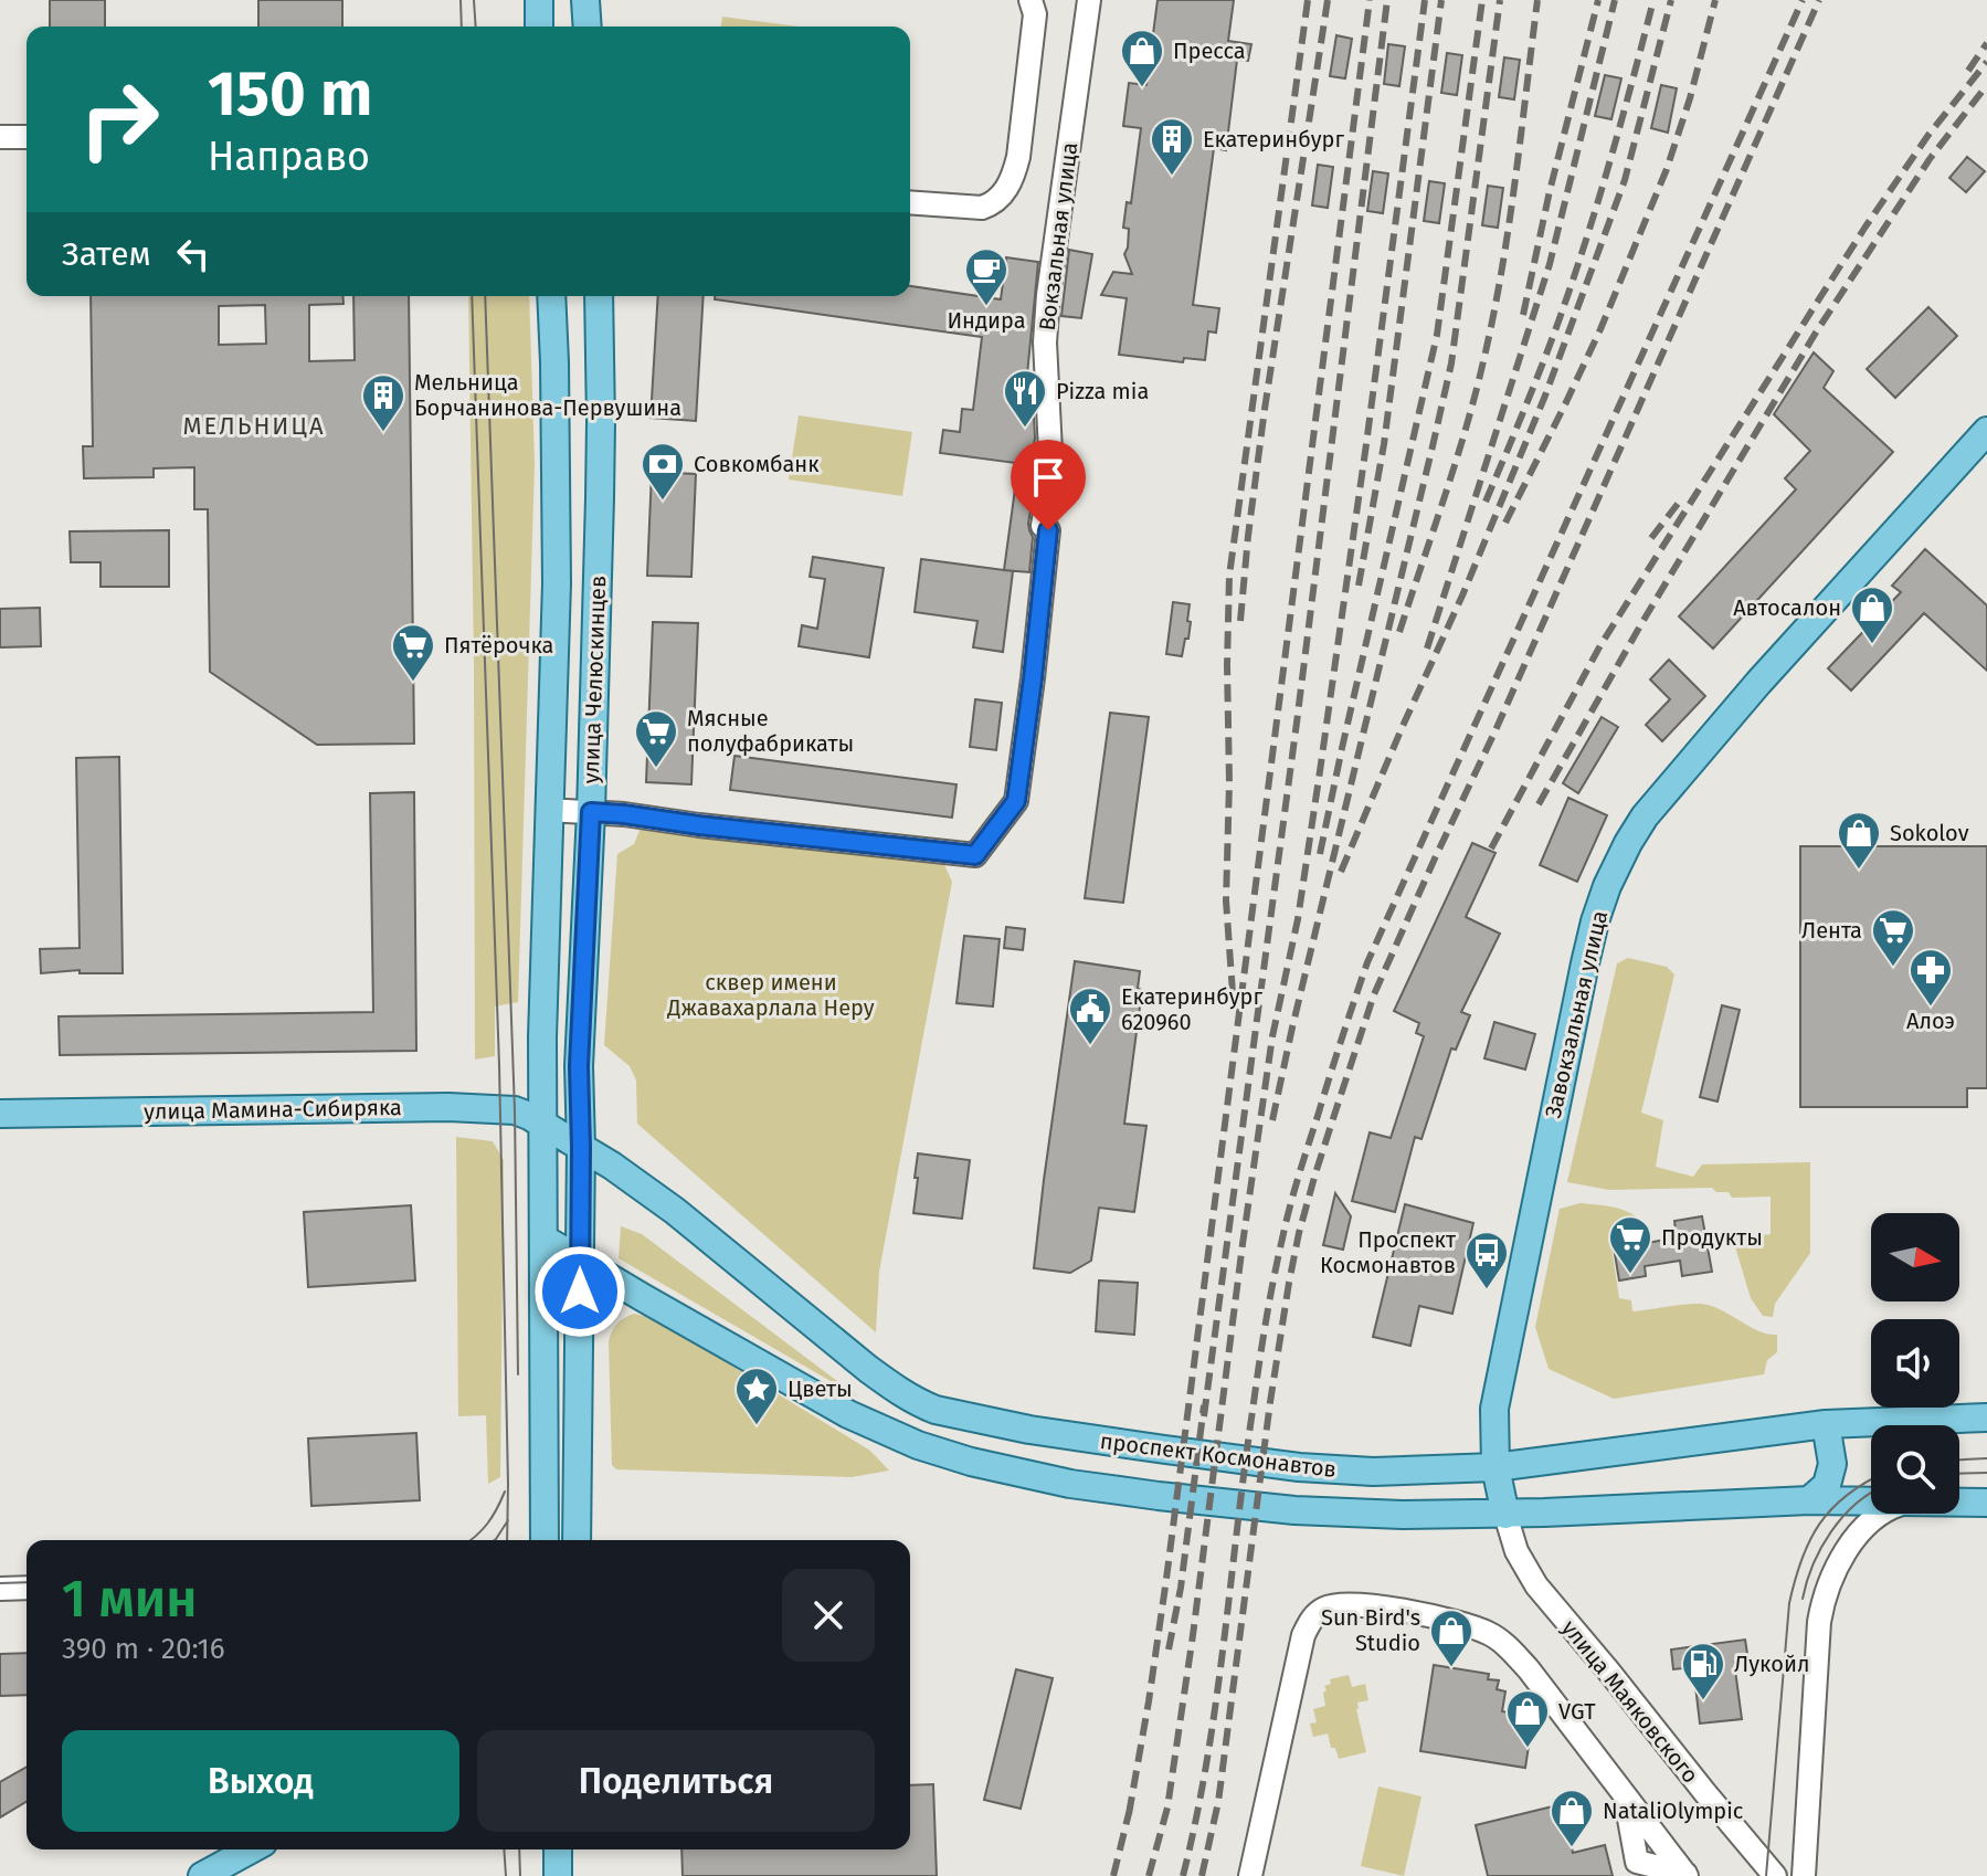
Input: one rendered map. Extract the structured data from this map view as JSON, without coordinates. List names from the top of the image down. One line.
{"streets":{"main road":["улица Челюскинцев","Завокзальная улица","улица Мамина-Сибиряка","проспект Космонавтов"],"street":["Вокзальная улица","улица Маяковского"]},"crossings":[["Вокзальная улица","улица Челюскинцев"],["улица Челюскинцев","улица Мамина-Сибиряка"],["улица Челюскинцев","проспект Космонавтов"],["Завокзальная улица","проспект Космонавтов"],["Завокзальная улица","улица Маяковского"],["улица Мамина-Сибиряка","проспект Космонавтов"],["проспект Космонавтов","улица Маяковского"]],"districts":["МЕЛЬНИЦА"],"parks":["сквер имени Джавахарлала Неру"],"places":{"shop":["Пресса","Автосалон","Sokolov","Sun Bird's Studio","VGT","NataliOlympic"],"building":["Екатеринбург","Мельница Борчанинова-Первушина"],"cafe":["Индира"],"restaurant":["Pizza mia"],"bank":["Совкомбанк"],"supermarket":["Пятёрочка","Мясные полуфабрикаты","Лента","Продукты"],"pharmacy":["Алоэ"],"public building":["Екатеринбург 620960"],"bus stop":["Проспект Космонавтов"],"place":["Цветы"],"fuel station":["Лукойл"]},"north":"right","page":{"turn":["150 m","Направо"],"then":"Затем","heading":["1 мин","390 m · 20:16"],"buttons":["Выход","Поделиться"]}}
